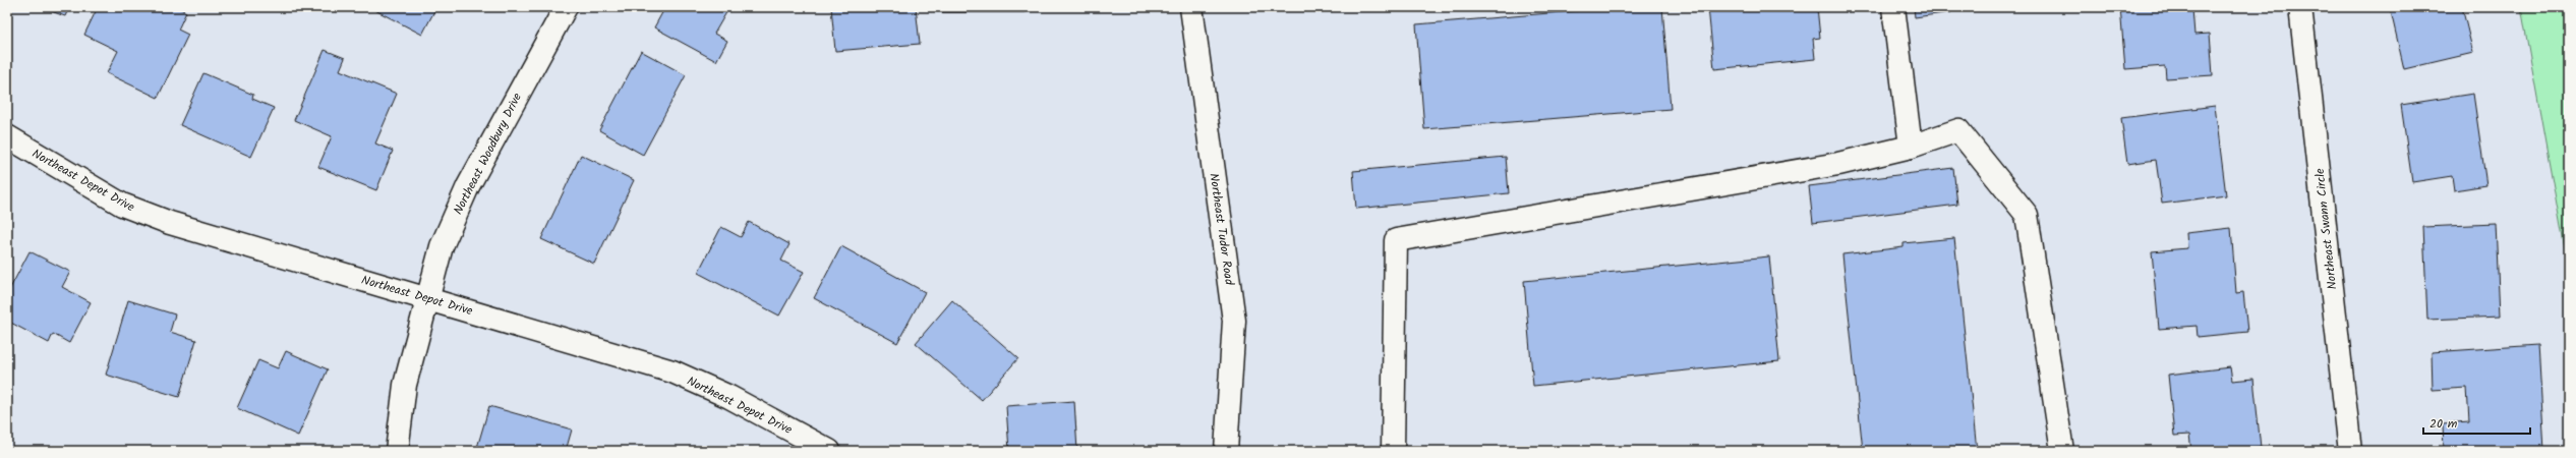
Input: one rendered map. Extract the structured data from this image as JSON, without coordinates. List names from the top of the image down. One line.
{"streets":{"street":["Northeast Woodbury Drive","Northeast Depot Drive","Northeast Tudor Road","Northeast Swann Circle"]},"crossings":[["Northeast Woodbury Drive","Northeast Depot Drive"]],"scale_bar":"20 m"}
